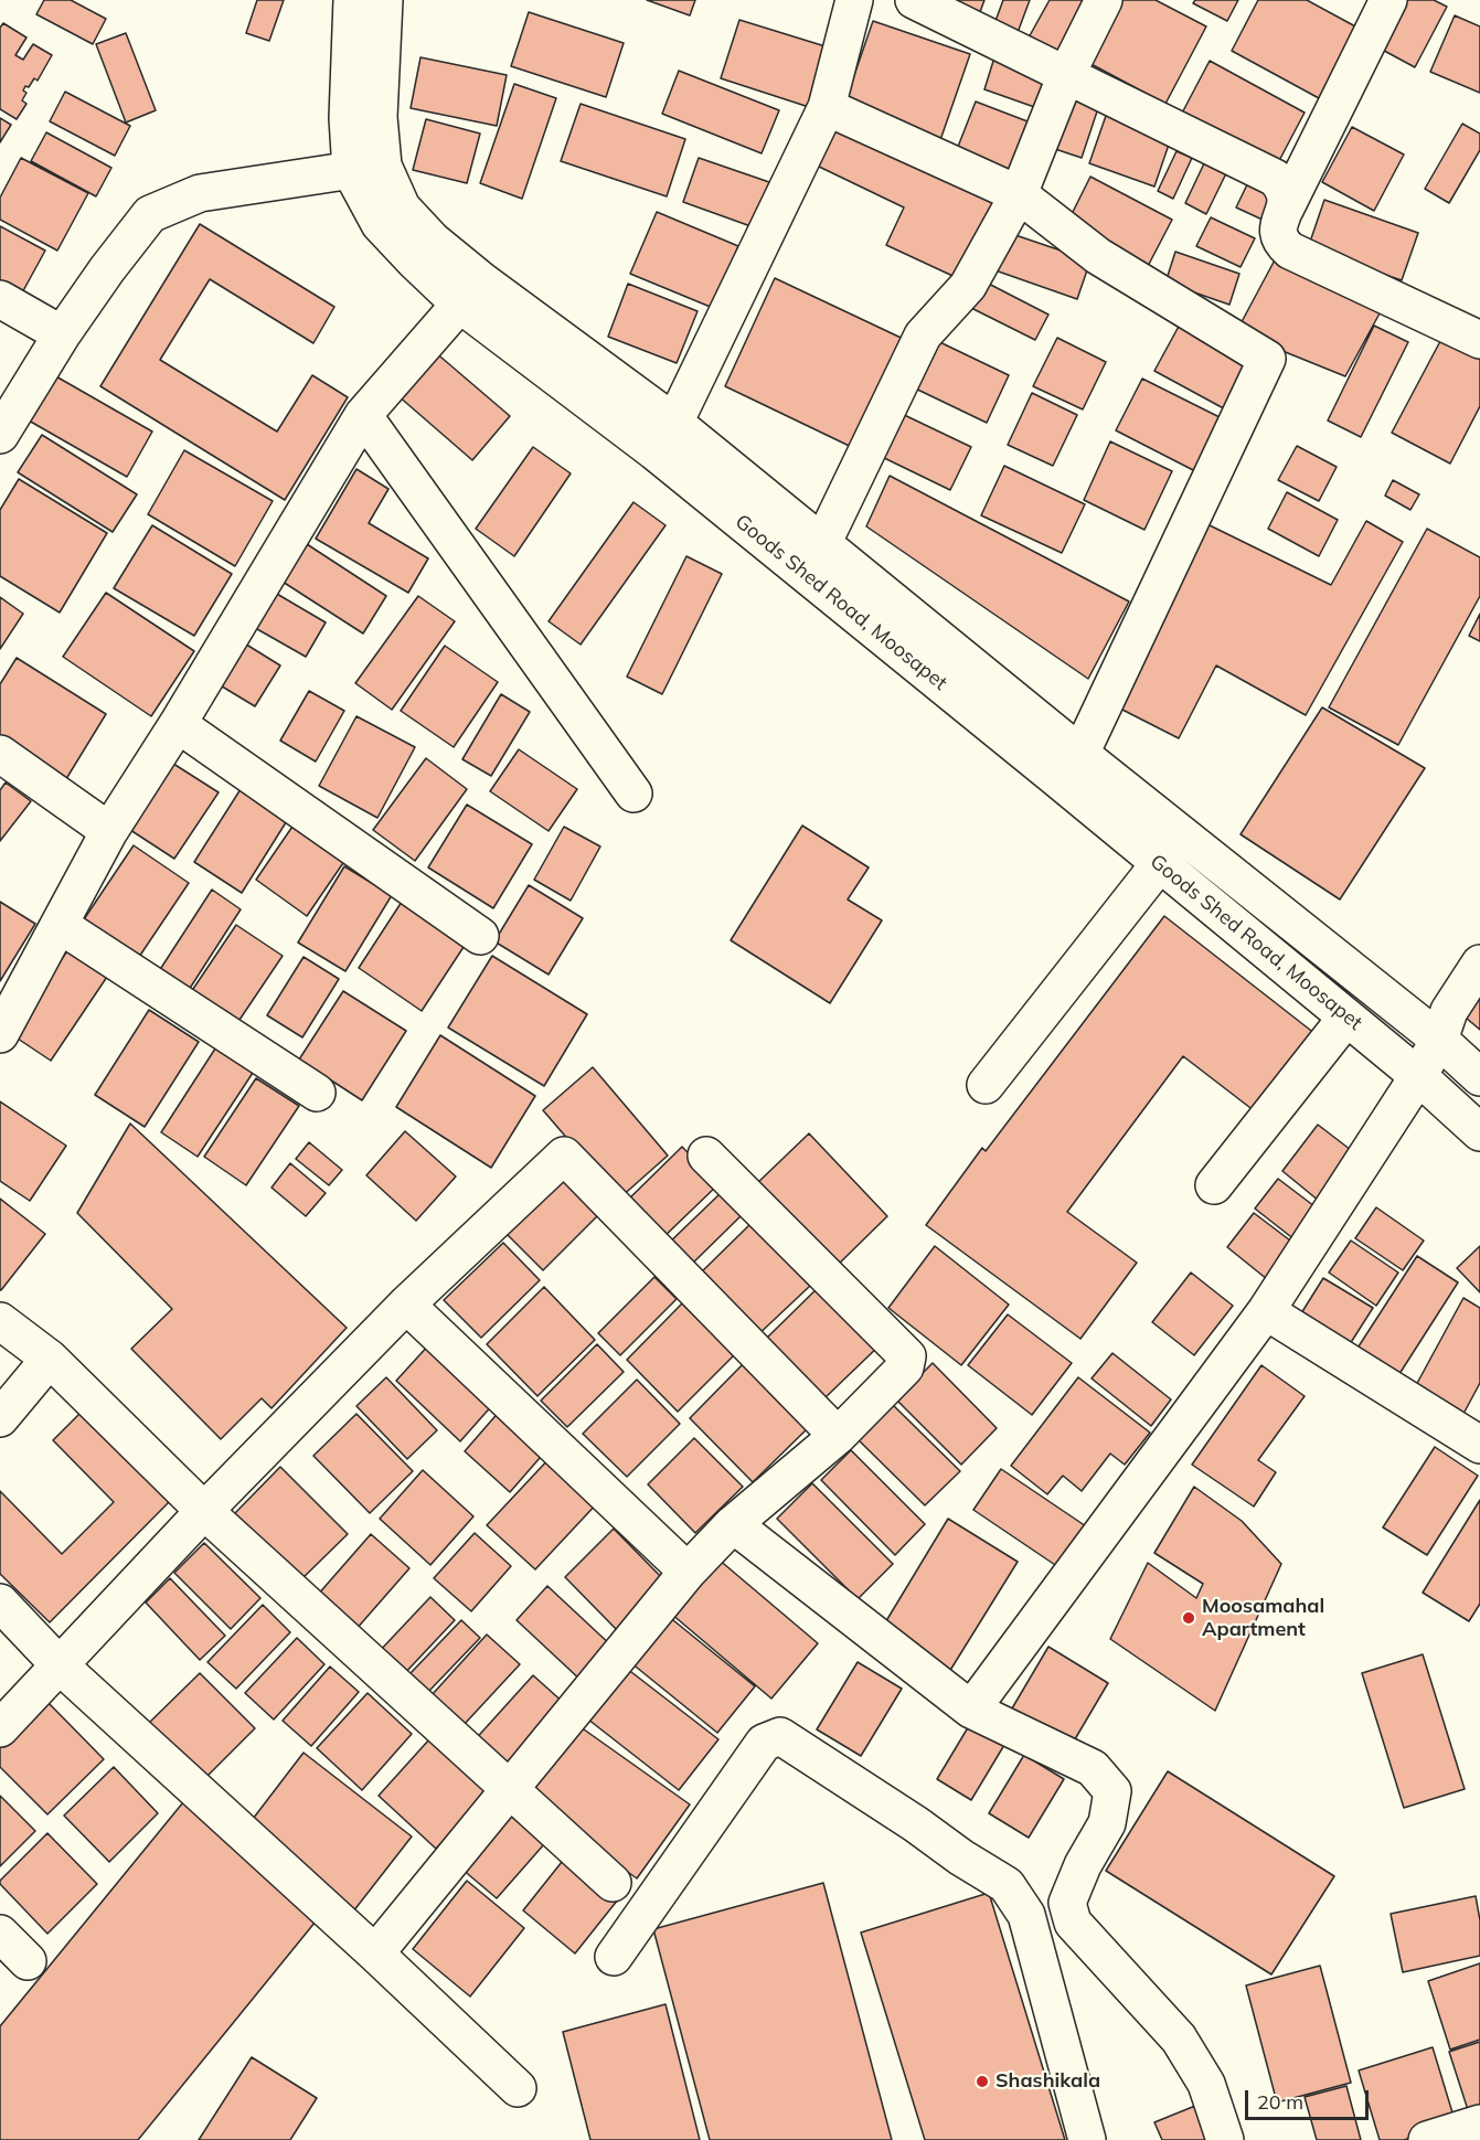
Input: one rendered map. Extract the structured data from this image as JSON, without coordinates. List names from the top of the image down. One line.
{"streets":{"street":["Goods Shed Road, Moosapet"]},"places":["Moosamahal Apartment","Shashikala"],"scale_bar":"20 m"}
